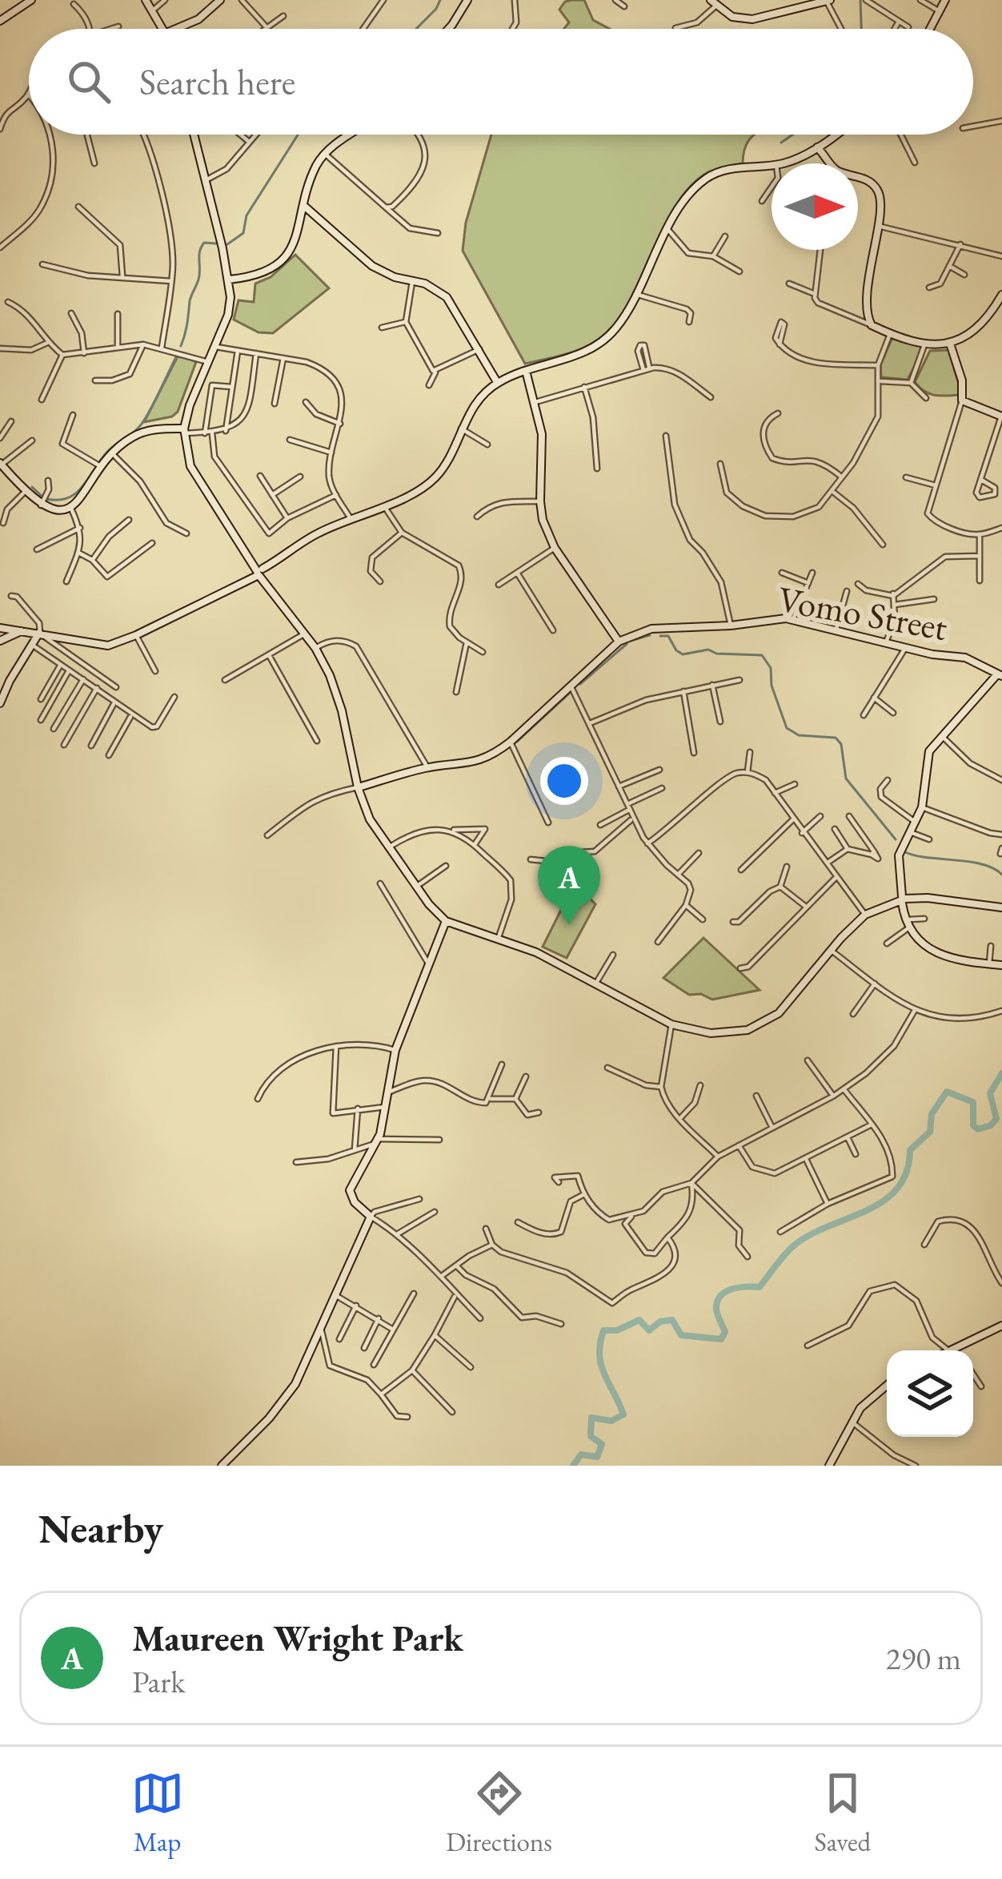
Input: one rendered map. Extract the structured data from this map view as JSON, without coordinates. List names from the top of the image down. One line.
{"streets":{"main road":["Vomo Street"]},"north":"right","page":{"search":"Search here","pins":"A","heading":"Nearby","list":[{"mark":"A","name":"Maureen Wright Park","note":"Park","value":"290 m"}],"nav":["Map","Directions","Saved"]}}
